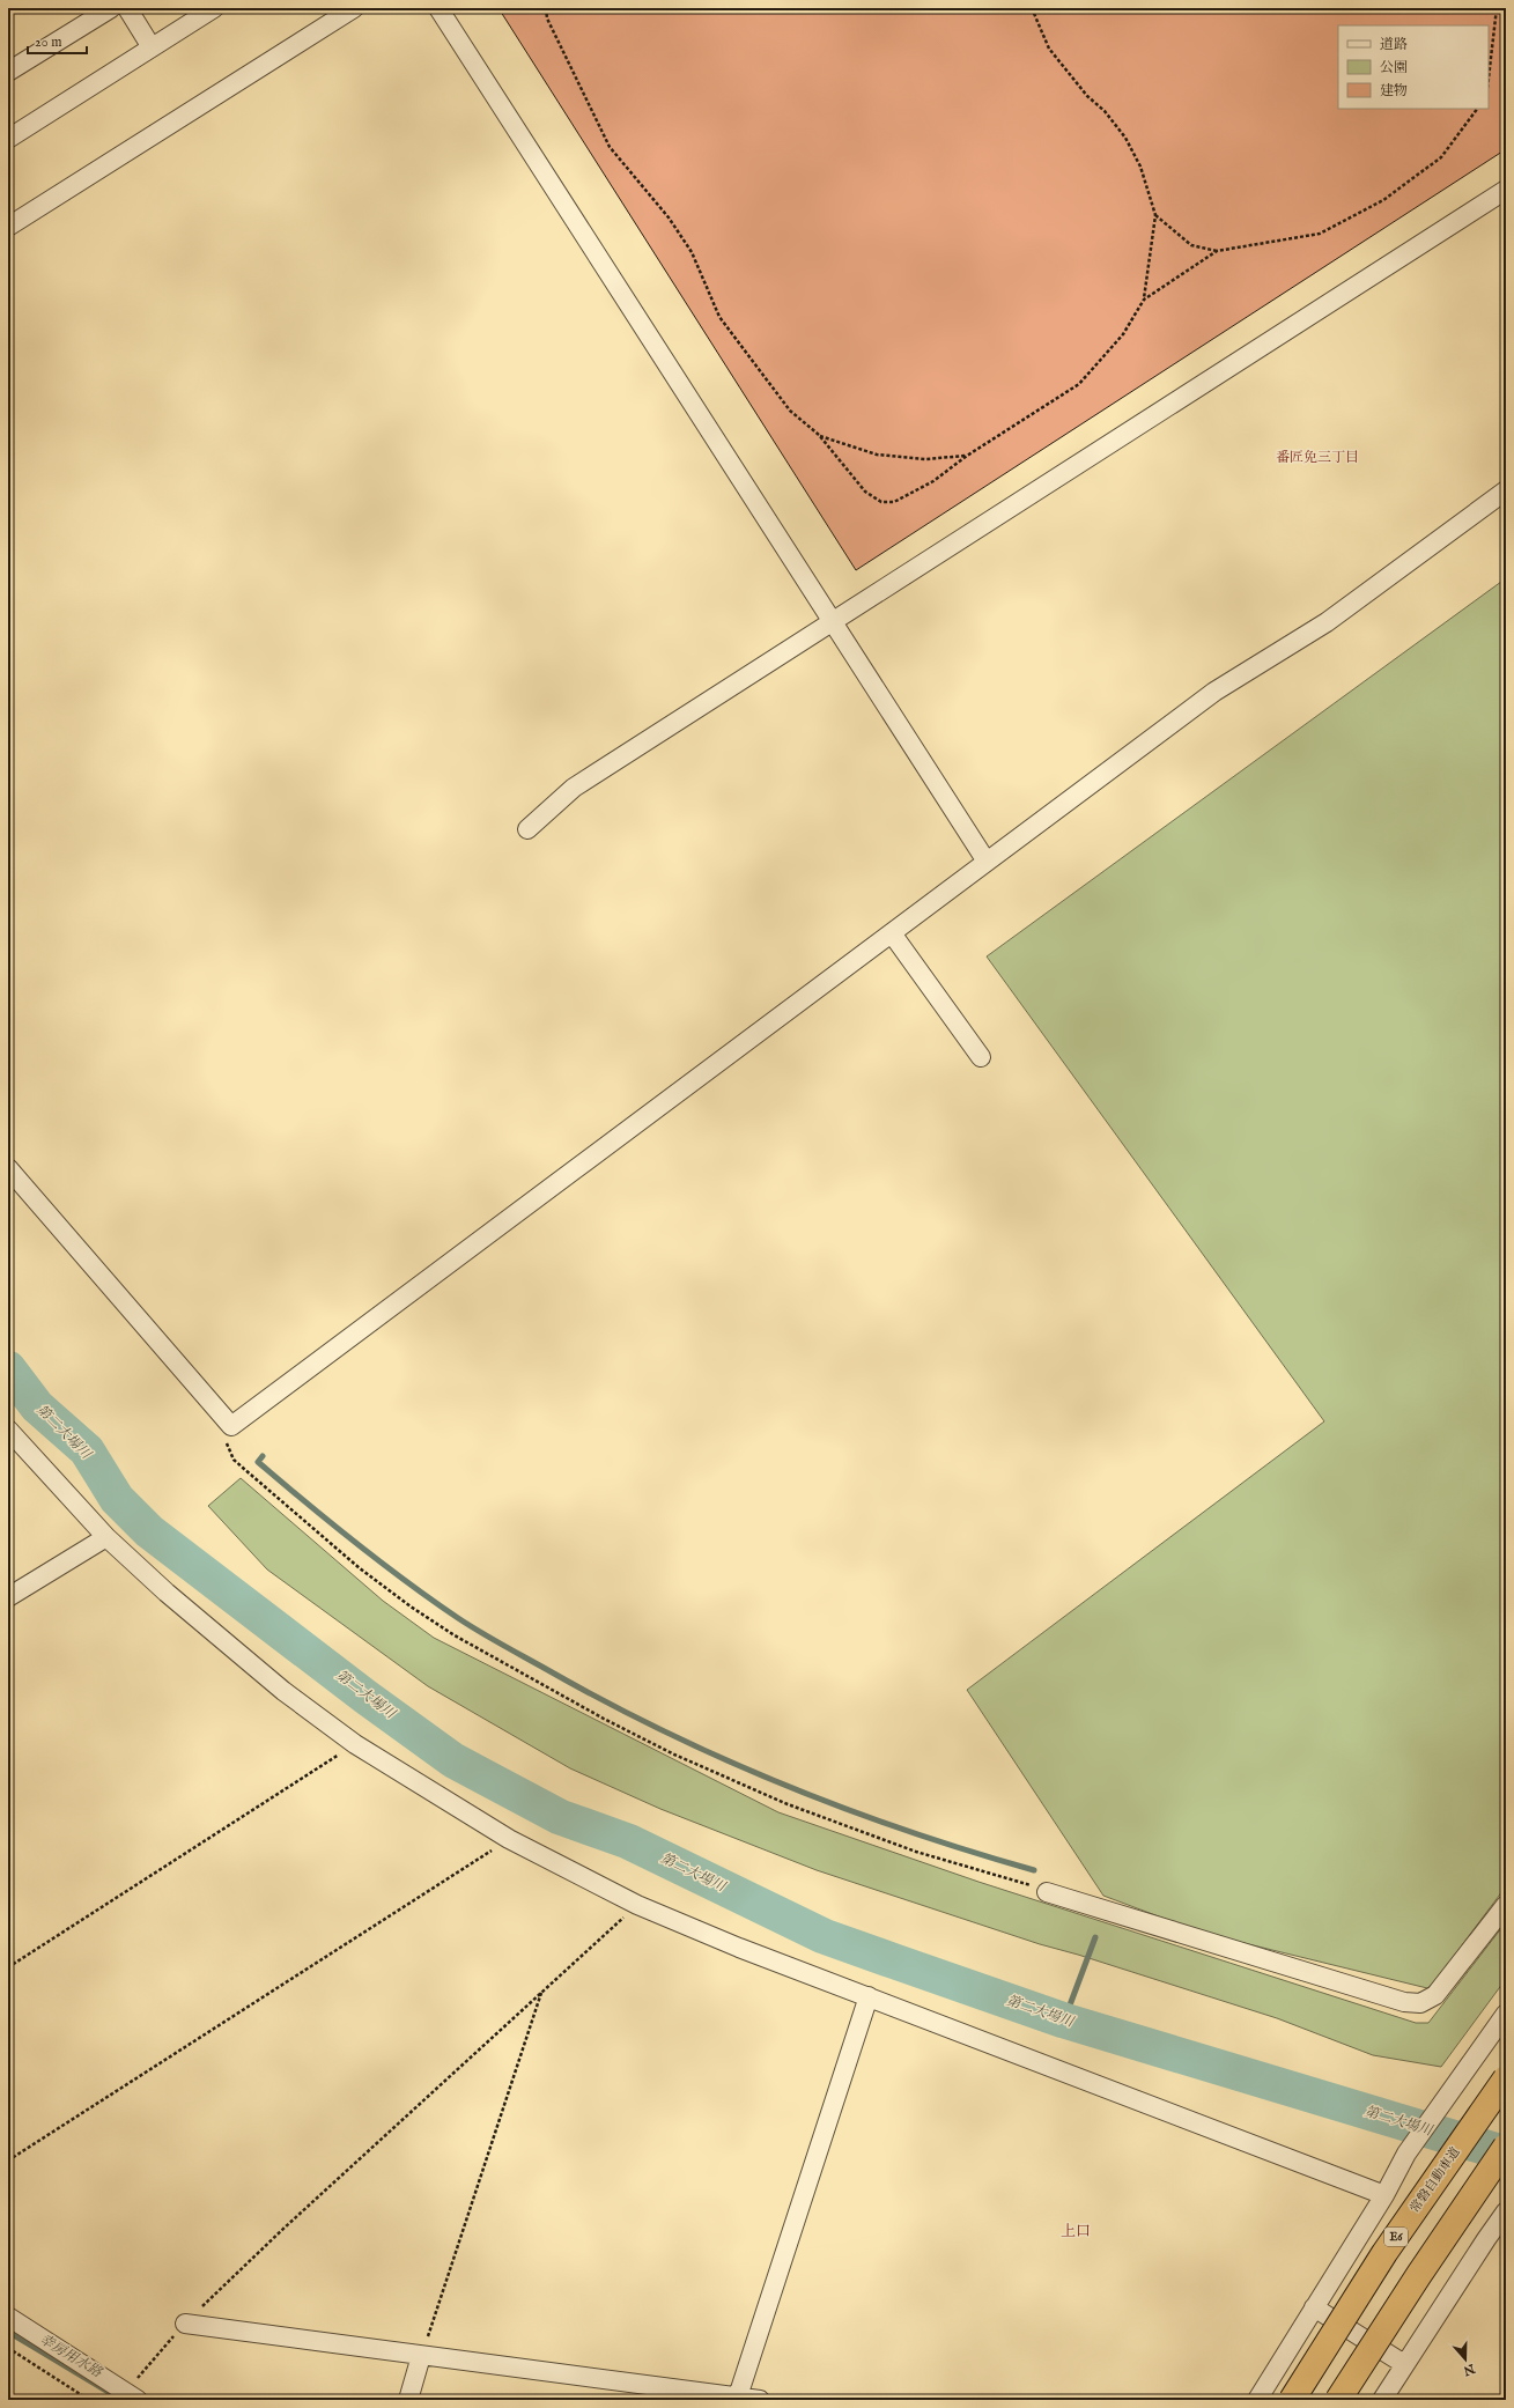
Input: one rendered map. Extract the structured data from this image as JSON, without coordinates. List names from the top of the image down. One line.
{"streets":{"highway":["常磐自動車道","E6"]},"districts":["番匠免三丁目","上口"],"water":["第二大場川","幸房用水路"],"legend":["道路","公園","建物"],"scale_bar":"20 m","north":"bottom"}
